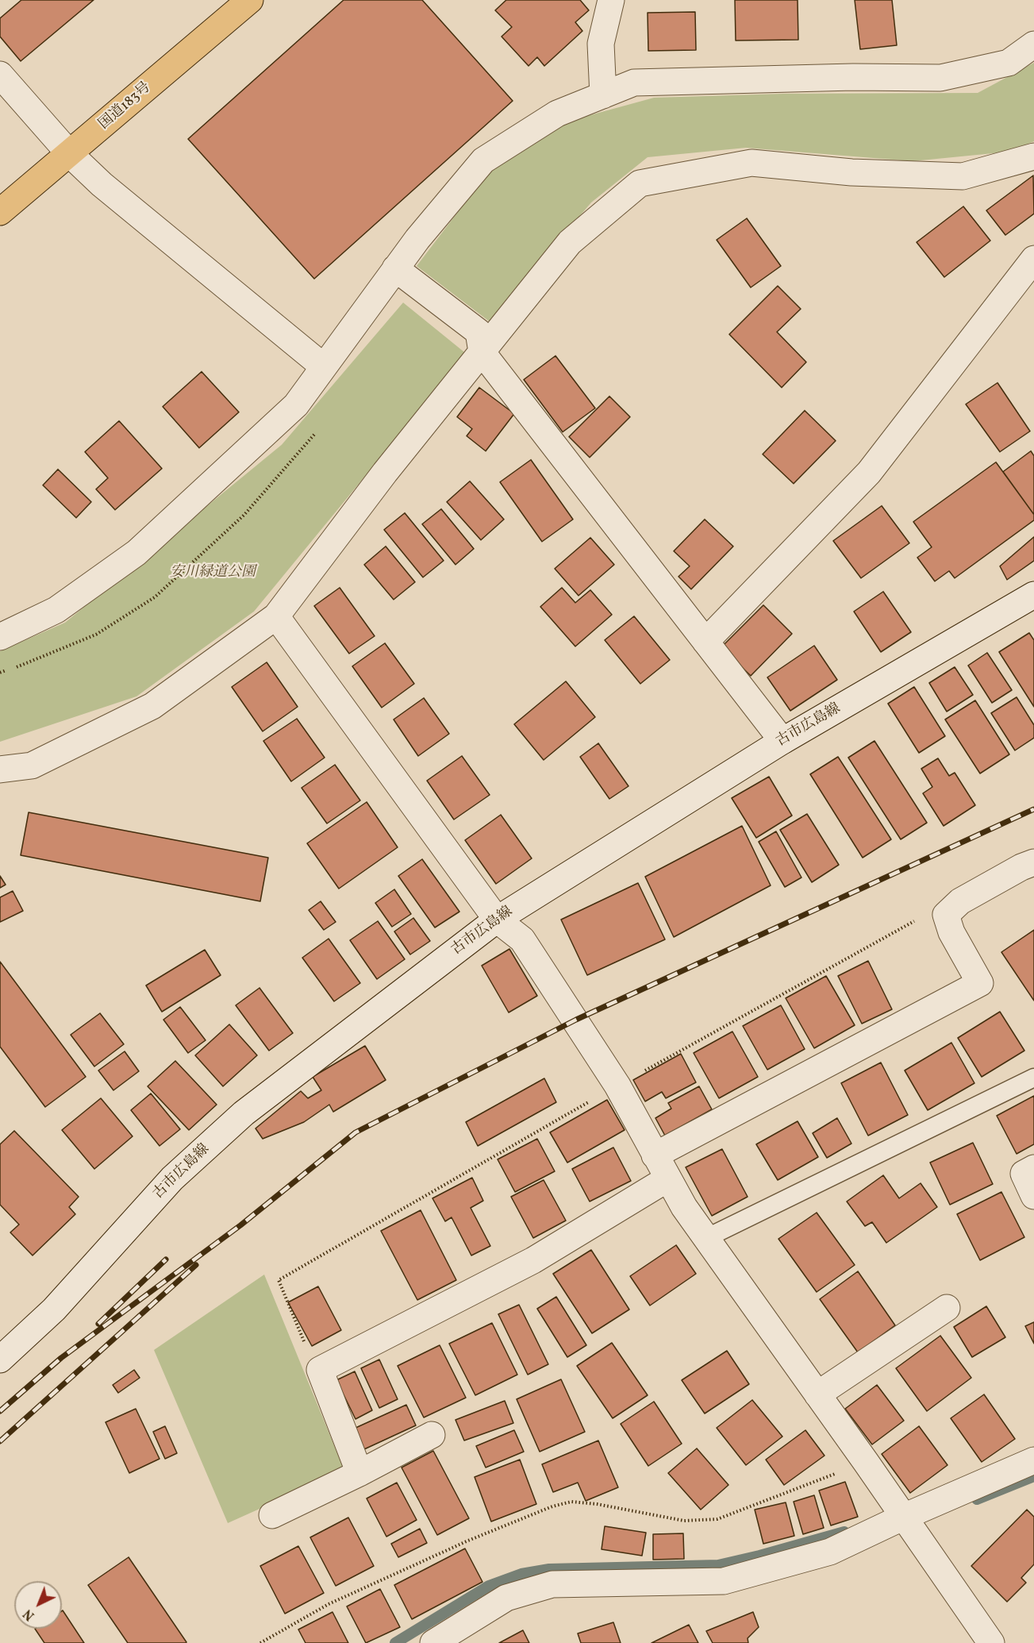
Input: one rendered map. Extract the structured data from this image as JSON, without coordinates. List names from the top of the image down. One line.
{"streets":{"highway":["国道183号"],"street":["古市広島線"]},"parks":["安川緑道公園"],"north":"bottom left"}
